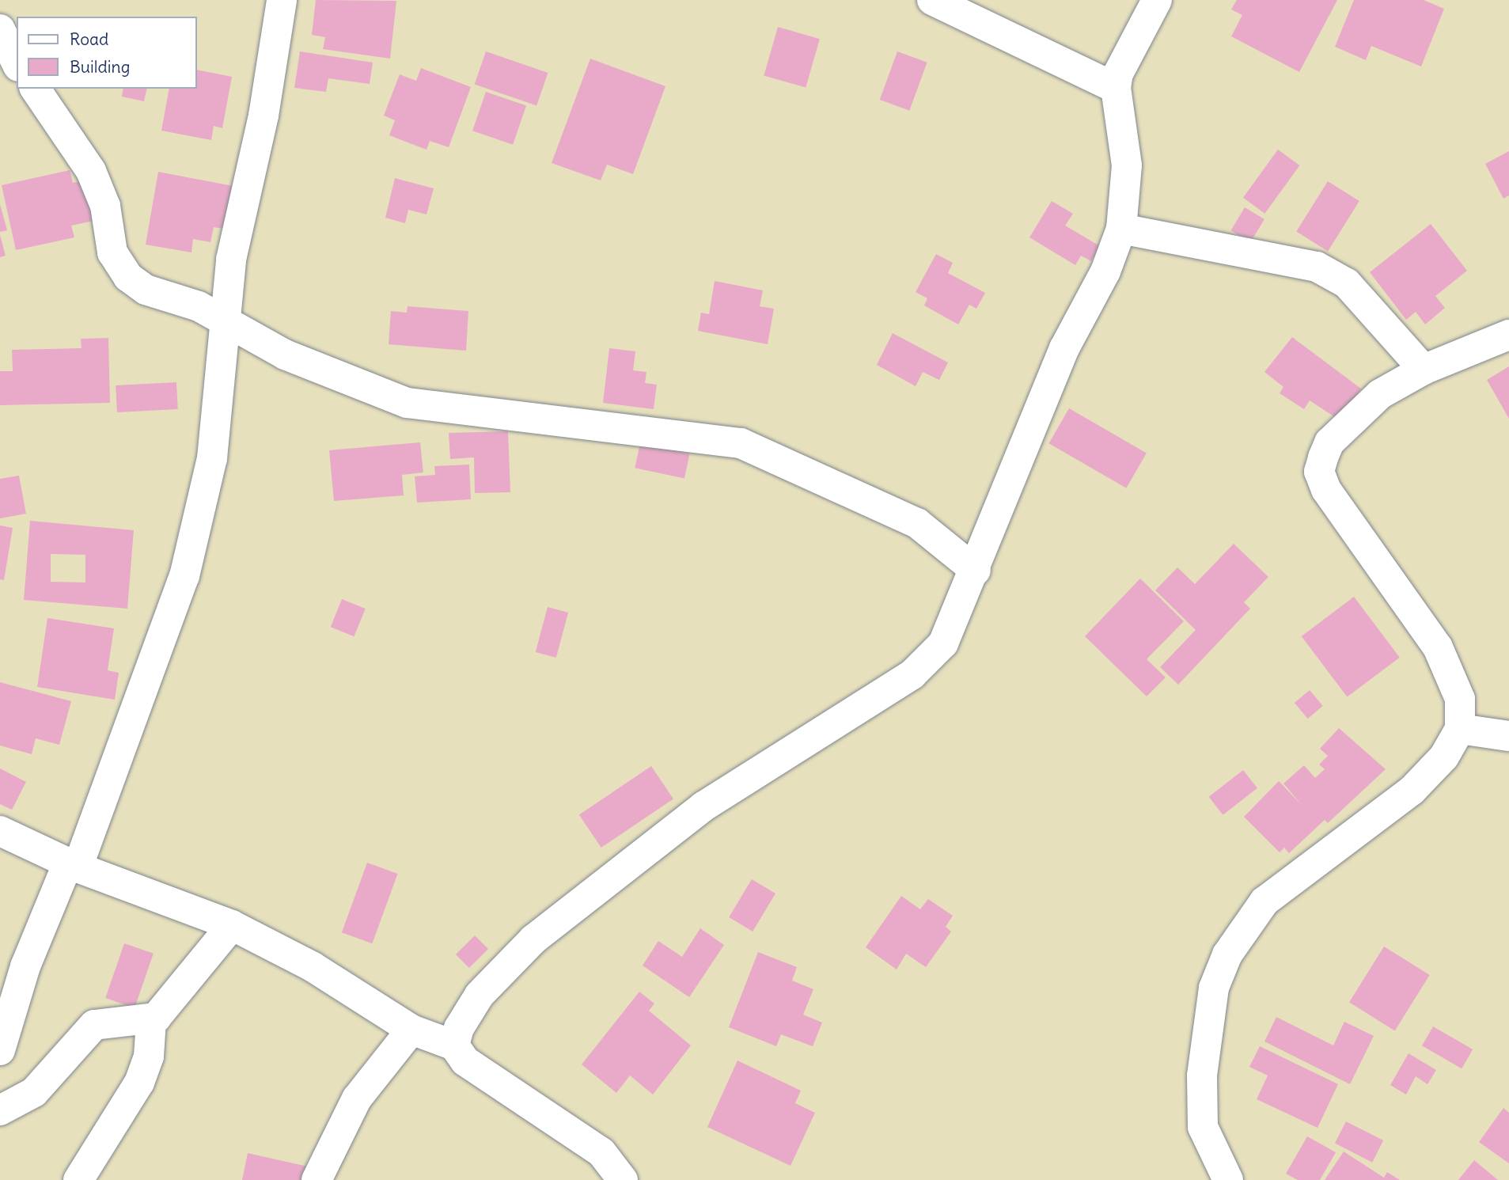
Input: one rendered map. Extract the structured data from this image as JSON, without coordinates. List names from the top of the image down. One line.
{"legend":["Road","Building"]}
